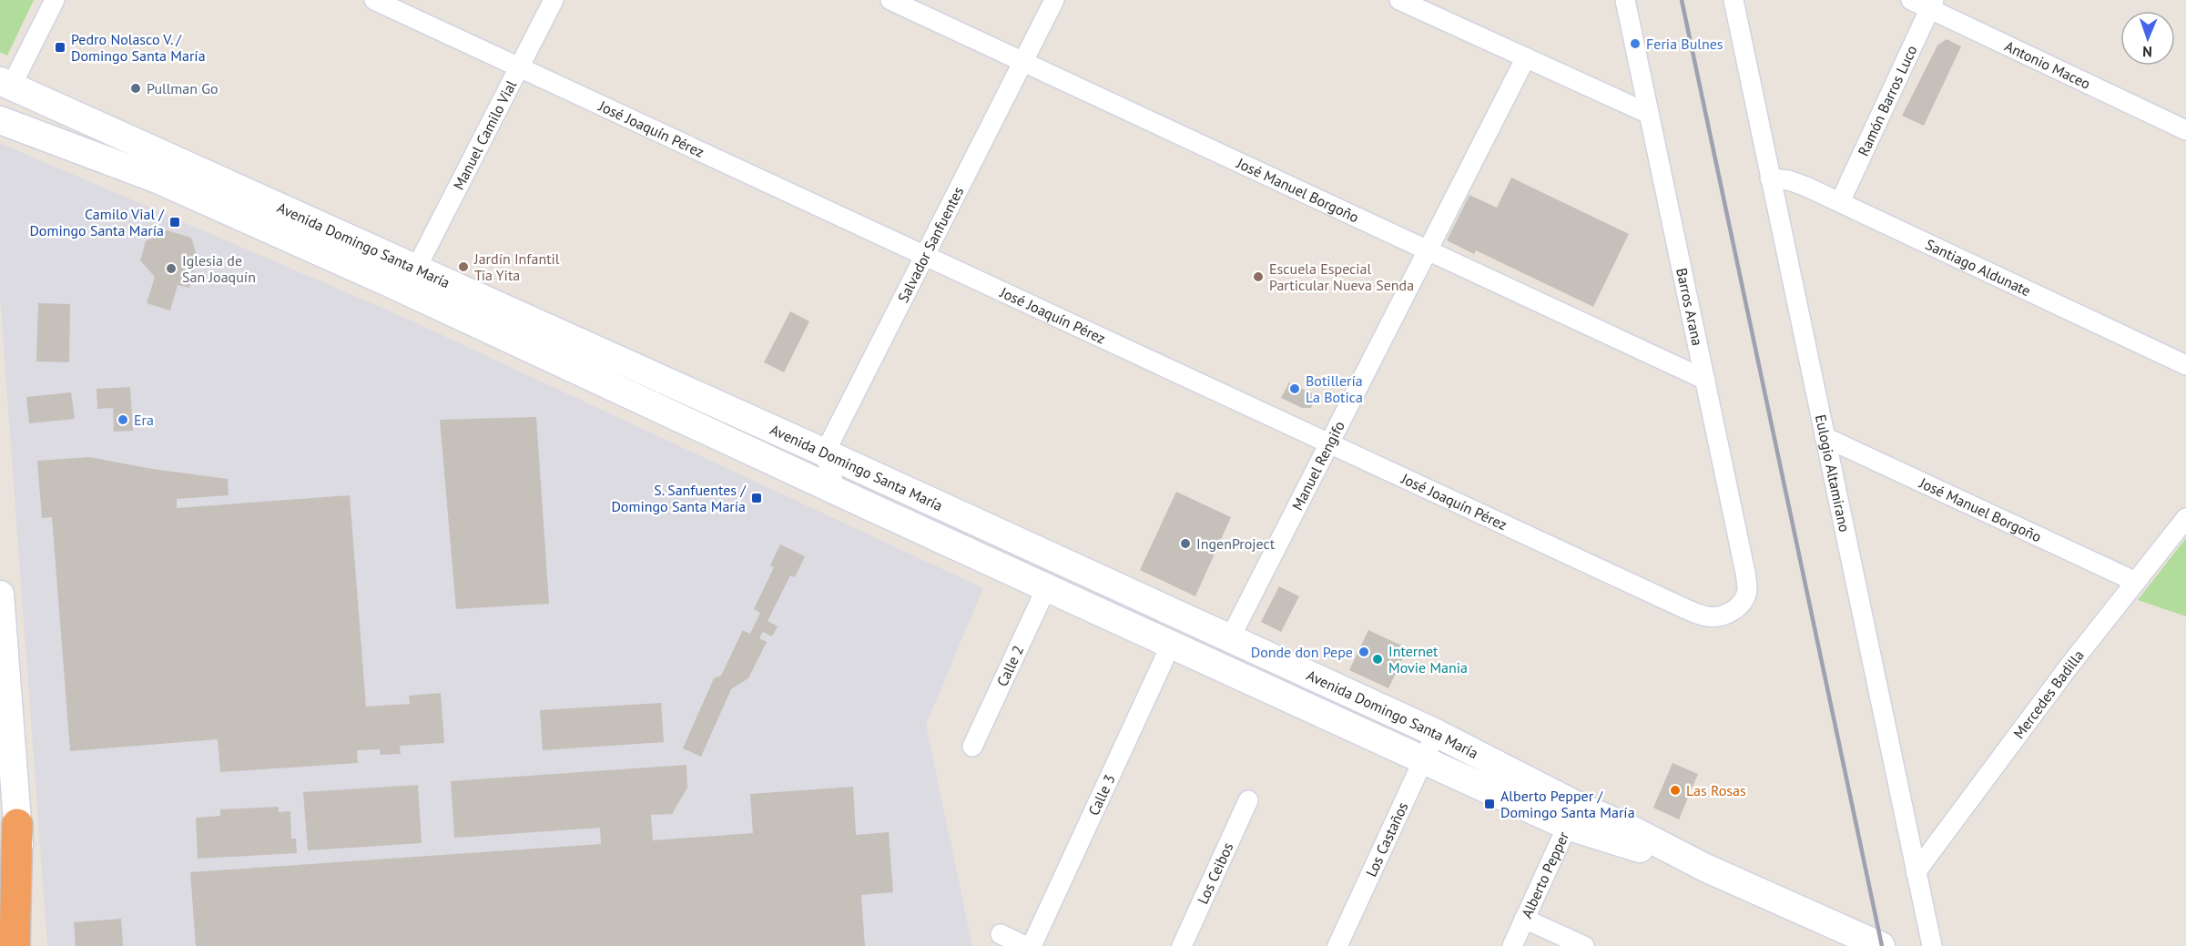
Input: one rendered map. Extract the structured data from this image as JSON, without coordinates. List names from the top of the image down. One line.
{"streets":{"main road":["Avenida Domingo Santa María"],"street":["Antonio Maceo","Ramón Barros Luco","José Joaquín Pérez","Manuel Camilo Vial","José Manuel Borgoño","Salvador Sanfuentes","Santiago Aldunate","Barros Arana","Manuel Rengifo","Eulogio Altamirano","Calle 2","Mercedes Badilla","Calle 3","Los Castaños","Los Ceibos","Alberto Pepper"]},"crossings":[["Antonio Maceo","Ramón Barros Luco"],["Ramón Barros Luco","Santiago Aldunate"],["José Joaquín Pérez","Manuel Camilo Vial"],["José Joaquín Pérez","Salvador Sanfuentes"],["José Joaquín Pérez","Barros Arana"],["José Joaquín Pérez","Manuel Rengifo"],["Manuel Camilo Vial","Avenida Domingo Santa María"],["José Manuel Borgoño","Salvador Sanfuentes"],["José Manuel Borgoño","Barros Arana"],["José Manuel Borgoño","Manuel Rengifo"],["José Manuel Borgoño","Eulogio Altamirano"],["José Manuel Borgoño","Mercedes Badilla"],["Salvador Sanfuentes","Avenida Domingo Santa María"],["Avenida Domingo Santa María","Manuel Rengifo"],["Avenida Domingo Santa María","Calle 2"],["Avenida Domingo Santa María","Calle 3"],["Avenida Domingo Santa María","Los Castaños"],["Avenida Domingo Santa María","Alberto Pepper"],["Santiago Aldunate","Eulogio Altamirano"],["Eulogio Altamirano","Mercedes Badilla"]],"places":{"other":["Feria Bulnes","Pullman Go","Jardín Infantil Tía Yita","Iglesia de San Joaquín","Escuela Especial Particular Nueva Senda","Botillería La Botica","Era","IngenProject","Donde don Pepe","Internet Movie Mania","Las Rosas"],"transit":["Pedro Nolasco V. / Domingo Santa María","Camilo Vial / Domingo Santa María","S. Sanfuentes / Domingo Santa María","Alberto Pepper / Domingo Santa María"]},"north":"bottom"}
